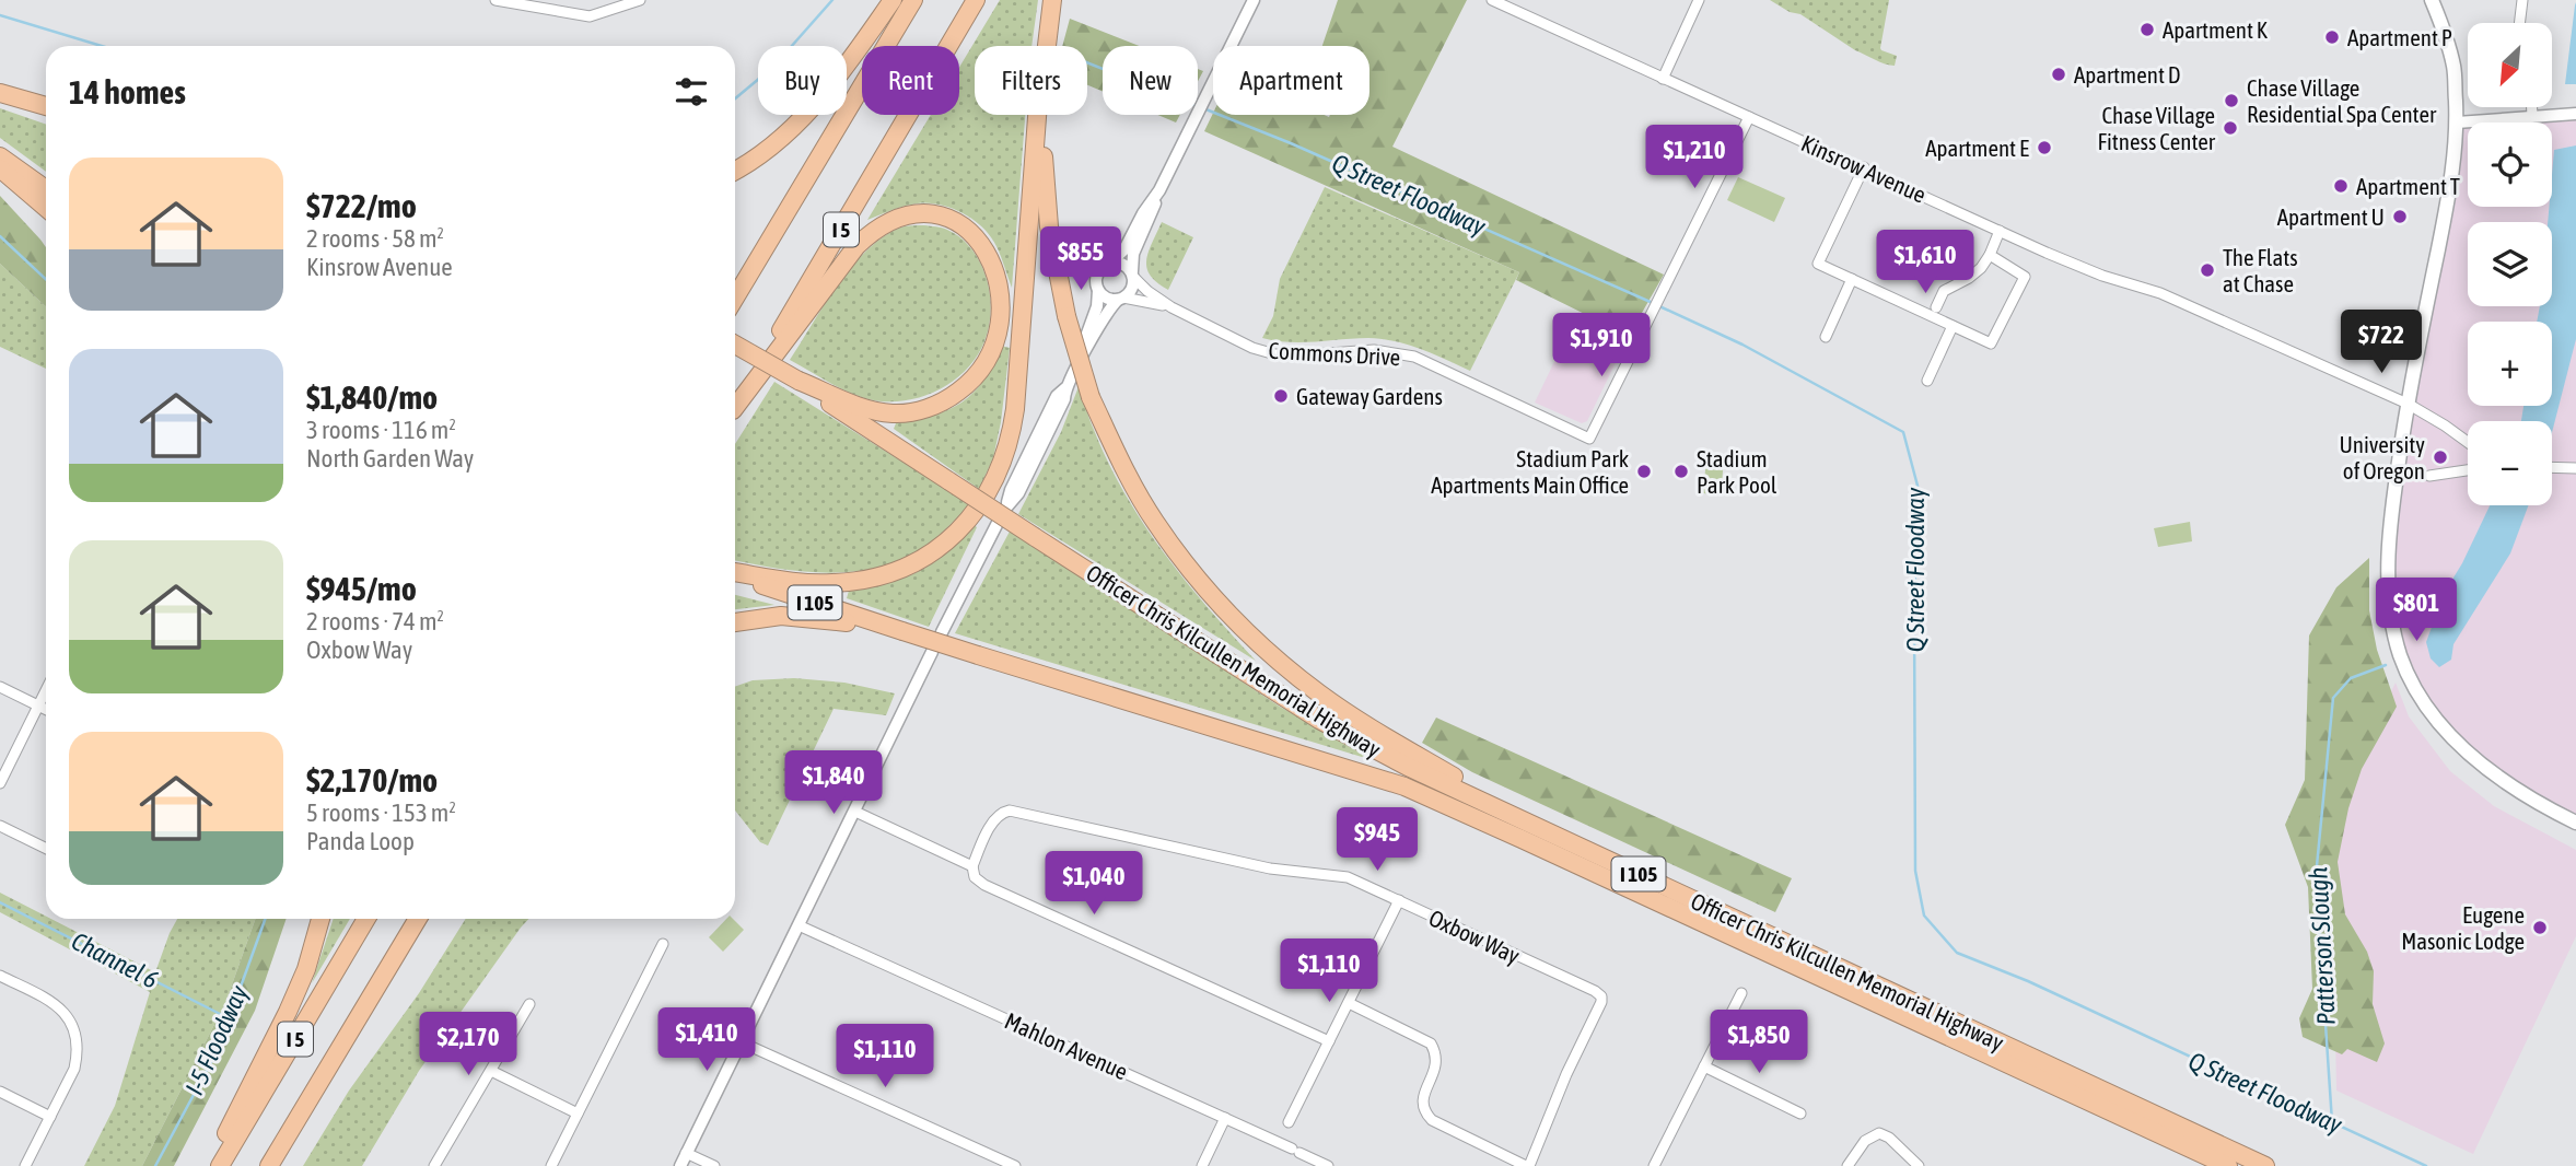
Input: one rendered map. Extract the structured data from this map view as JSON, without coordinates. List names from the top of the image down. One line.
{"streets":{"highway":["I 5","I 105","Officer Chris Kilcullen Memorial Highway"],"street":["Kinsrow Avenue","Commons Drive","Oxbow Way","Mahlon Avenue"]},"crossings":[["Kinsrow Avenue","Commons Drive"]],"water":["Q Street Floodway","Patterson Slough","Channel 6","I-5 Floodway"],"places":["Apartment K","Apartment P","Apartment D","Chase Village Residential Spa Center","Chase Village Fitness Center","Apartment E","Apartment T","Apartment U","The Flats at Chase","Gateway Gardens","University of Oregon","Stadium Park Apartments Main Office","Stadium Park Pool","Eugene Masonic Lodge"],"north":"bottom left","page":{"map_buttons":["+","−"],"chip":["Buy","Rent","Filters","New","Apartment"],"heading":"14 homes","price":["$1,210","$855","$1,610","$722","$1,910","$801","$1,840","$945","$1,040","$1,110","$1,410","$1,850","$2,170","$1,110"],"list":[{"name":"$722/mo","note":"2 rooms · 58 m² · Kinsrow Avenue"},{"name":"$1,840/mo","note":"3 rooms · 116 m² · North Garden Way"},{"name":"$945/mo","note":"2 rooms · 74 m² · Oxbow Way"},{"name":"$2,170/mo","note":"5 rooms · 153 m² · Panda Loop"}]}}
